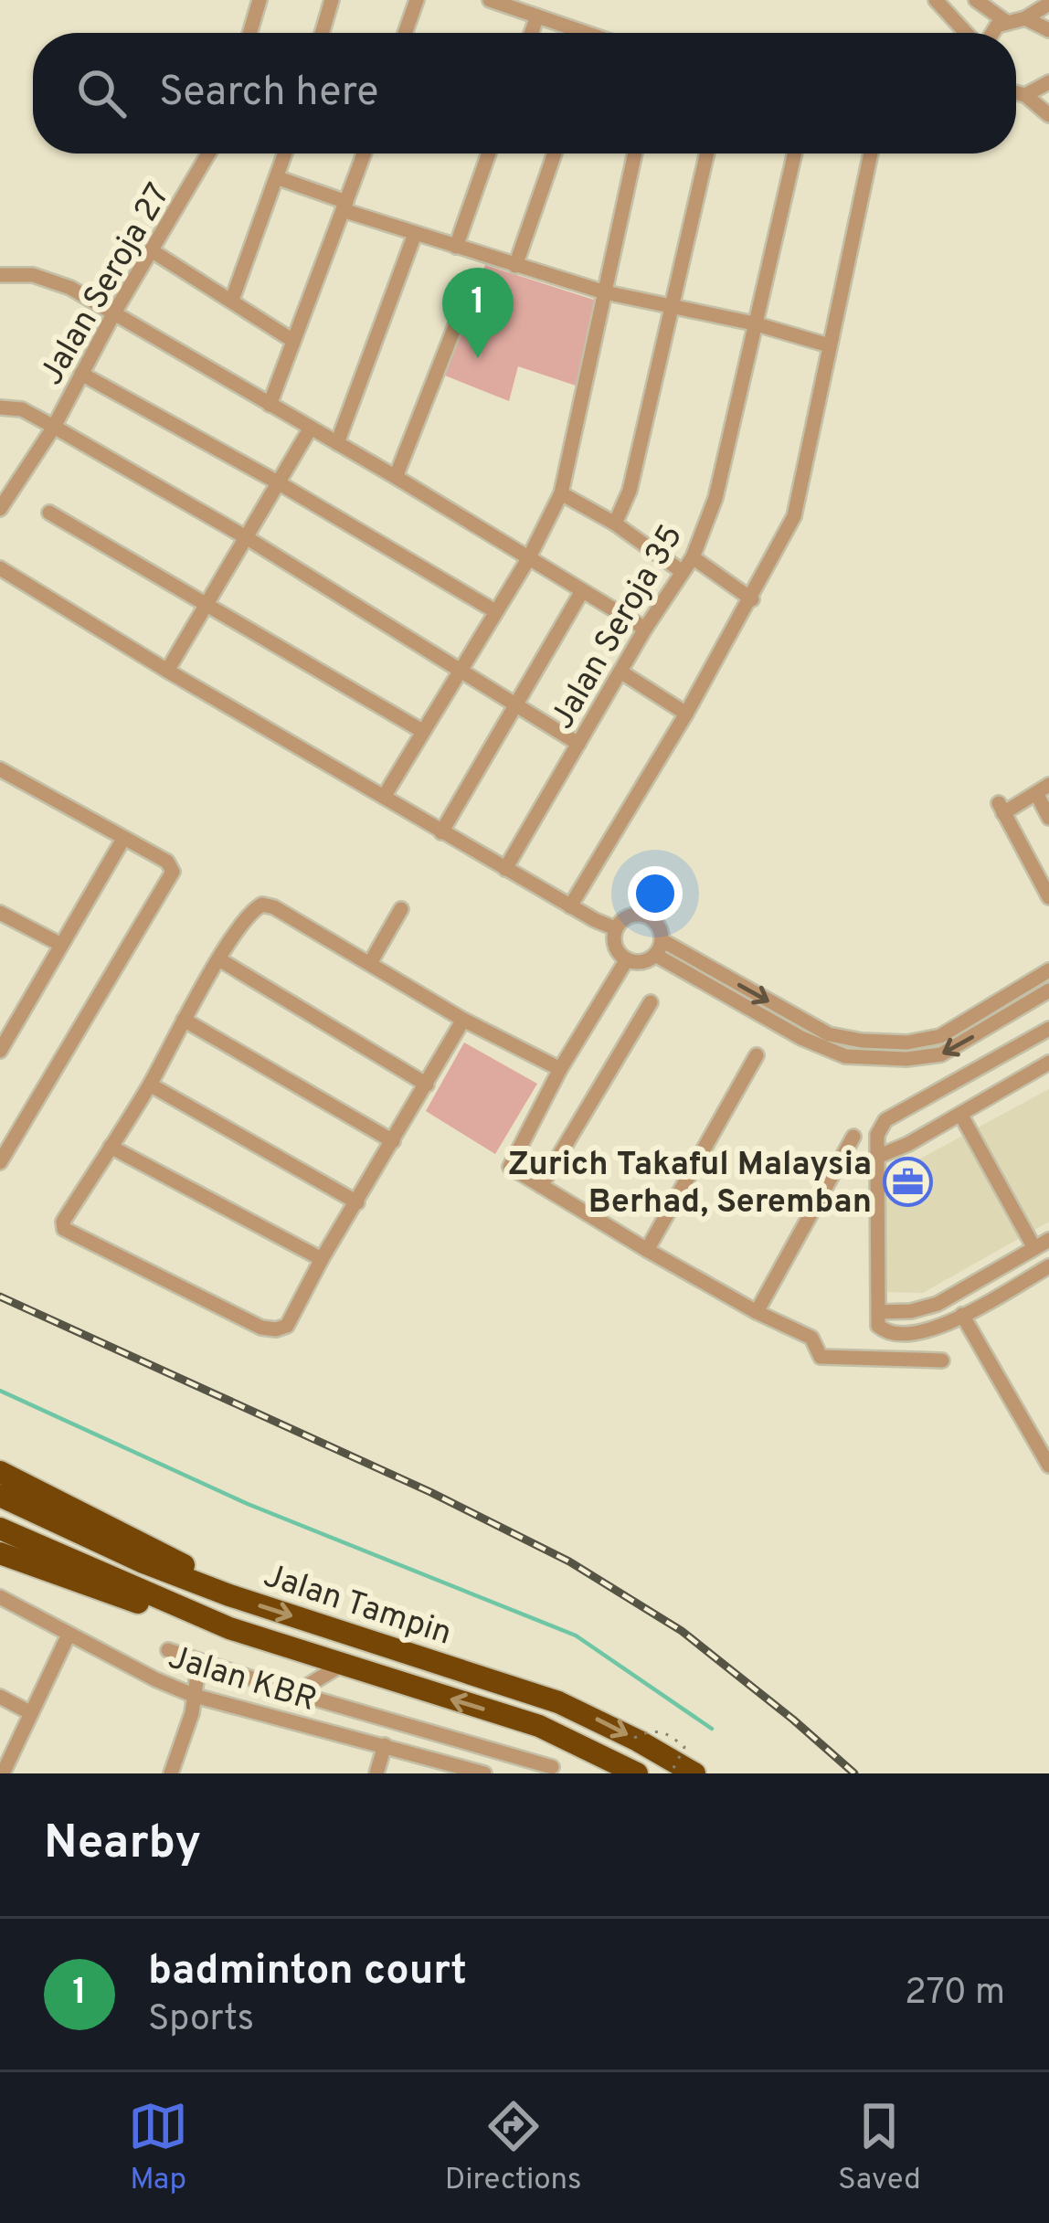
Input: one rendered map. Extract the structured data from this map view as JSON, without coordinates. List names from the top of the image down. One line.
{"streets":{"highway":["Jalan Tampin"],"street":["Jalan Seroja 27","Jalan Seroja 35","Jalan KBR"]},"places":{"office":["Zurich Takaful Malaysia Berhad, Seremban"]},"page":{"search":"Search here","pins":"1","heading":"Nearby","list":[{"mark":"1","name":"badminton court","note":"Sports","value":"270 m"}],"nav":["Map","Directions","Saved"]}}
